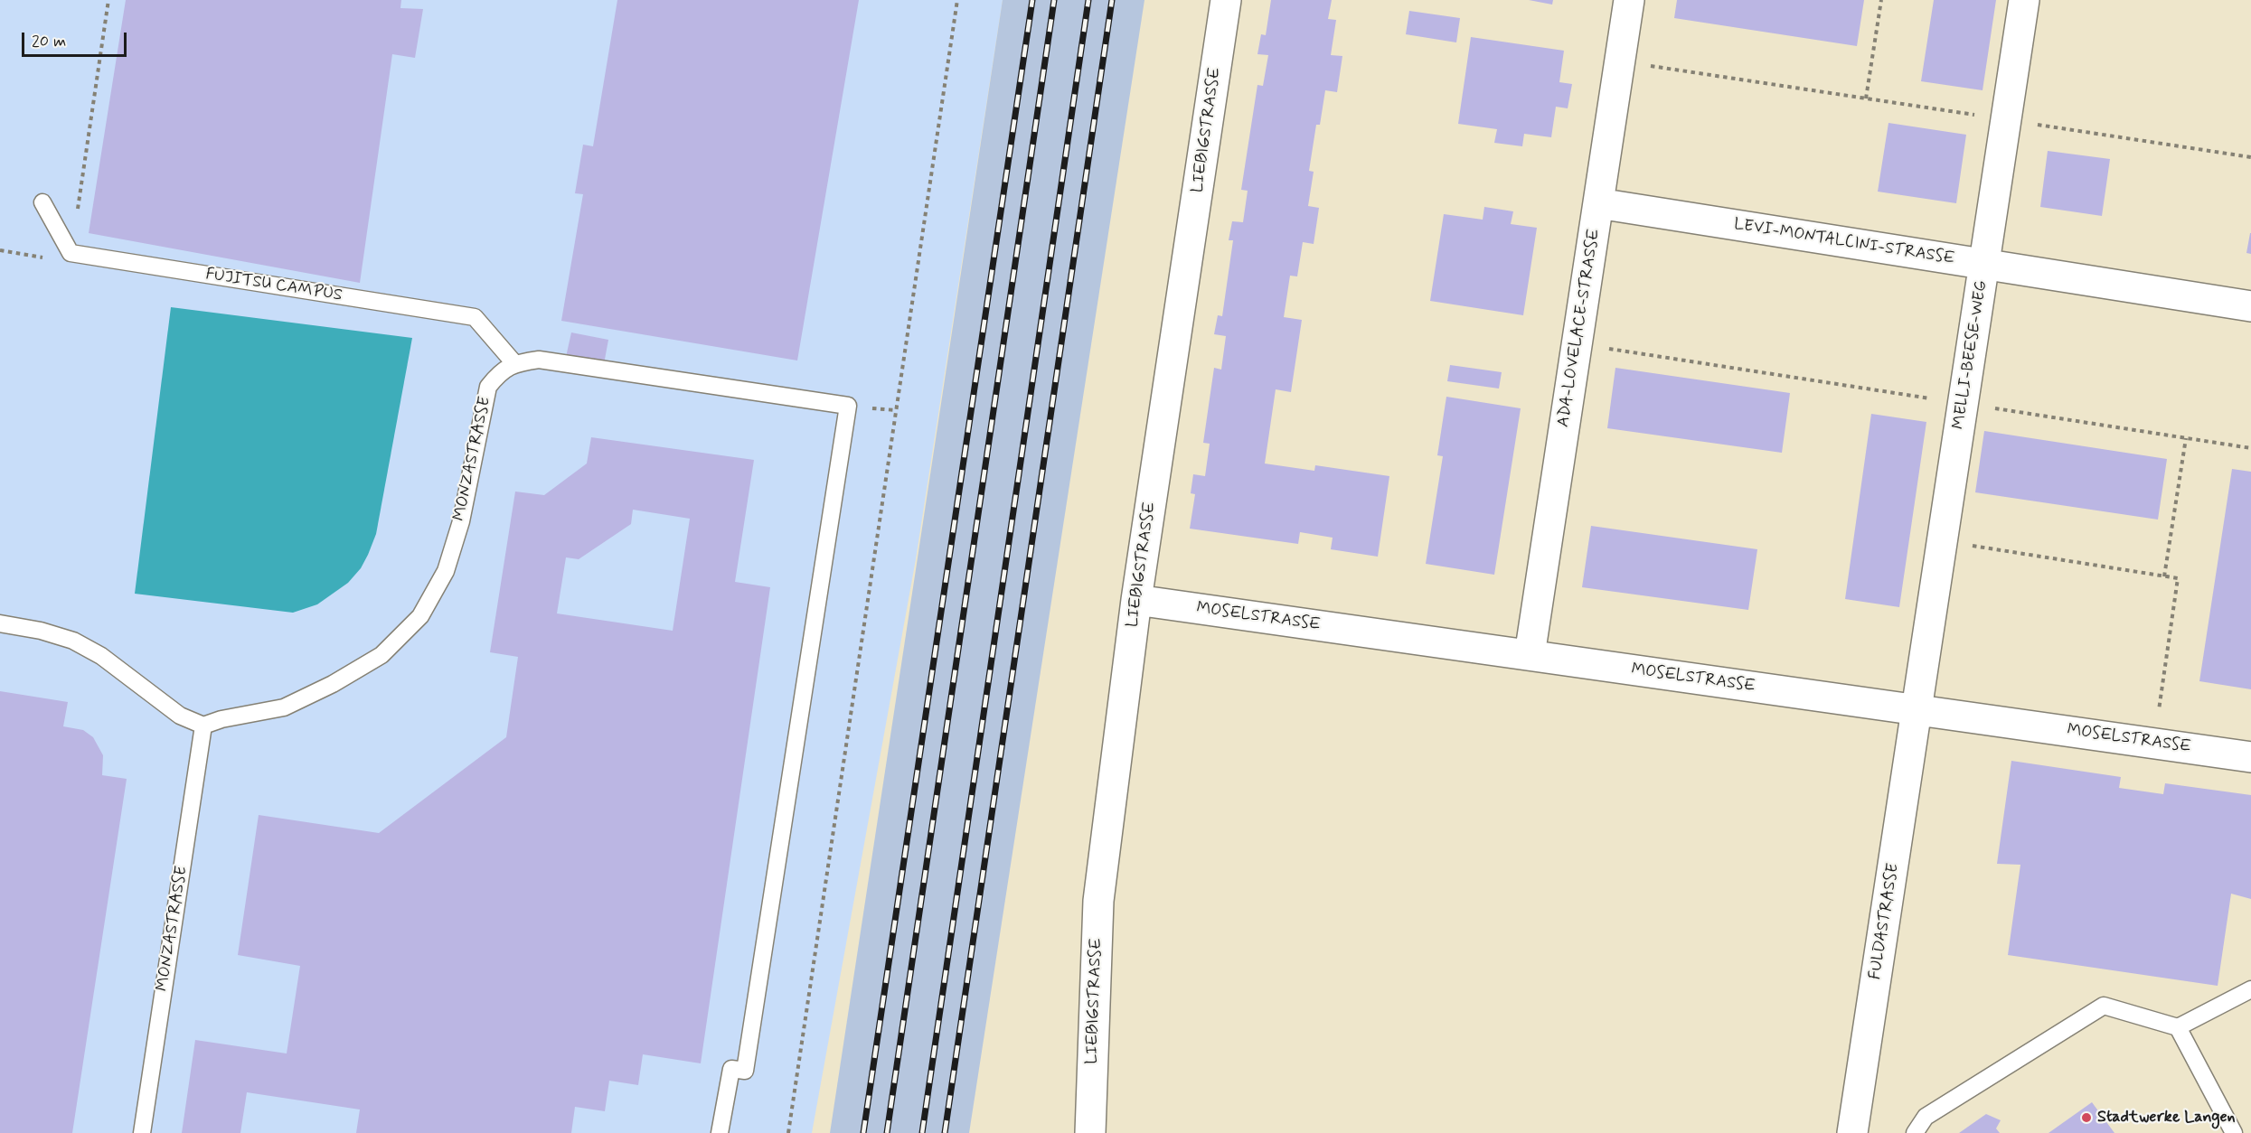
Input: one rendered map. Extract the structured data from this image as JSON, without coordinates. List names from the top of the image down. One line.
{"streets":{"street":["LIEBIGSTRASSE","LEVI-MONTALCINI-STRASSE","ADA-LOVELACE-STRASSE","MELLI-BEESE-WEG","MOSELSTRASSE","FULDASTRASSE"],"lane":["FUJITSU CAMPUS","MONZASTRASSE"]},"crossings":[["LIEBIGSTRASSE","MOSELSTRASSE"],["LEVI-MONTALCINI-STRASSE","ADA-LOVELACE-STRASSE"],["LEVI-MONTALCINI-STRASSE","MELLI-BEESE-WEG"],["FUJITSU CAMPUS","MONZASTRASSE"],["ADA-LOVELACE-STRASSE","MOSELSTRASSE"],["MELLI-BEESE-WEG","MOSELSTRASSE"],["MELLI-BEESE-WEG","FULDASTRASSE"],["MOSELSTRASSE","FULDASTRASSE"]],"places":["Stadtwerke Langen"],"scale_bar":"20 m"}
